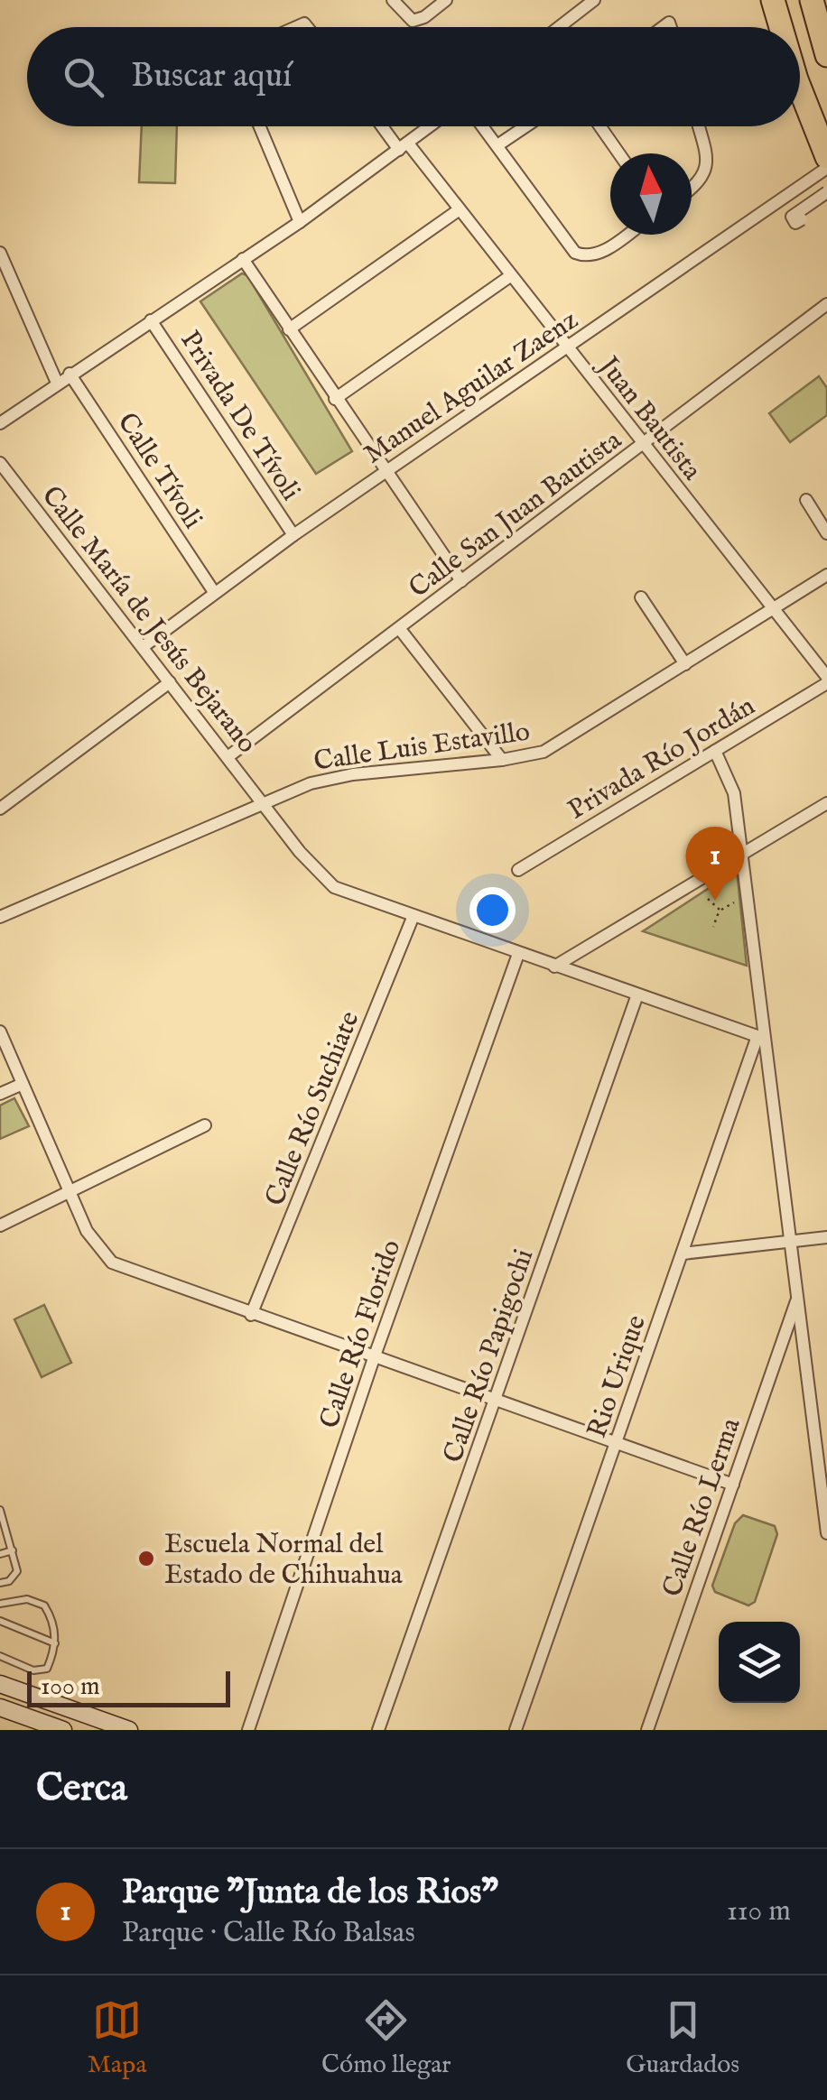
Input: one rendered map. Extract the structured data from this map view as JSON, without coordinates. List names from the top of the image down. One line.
{"streets":{"street":["Manuel Aguilar Zaenz","Privada De Tívoli","Juan Bautista","Calle Tívoli","Calle San Juan Bautista","Calle María de Jesús Bejarano","Calle Luis Estavillo","Privada Río Jordán","Calle Río Suchiate","Calle Río Florido","Calle Río Papigochi","Rio Urique","Calle Río Lerma"]},"crossings":[["Manuel Aguilar Zaenz","Privada De Tívoli"],["Manuel Aguilar Zaenz","Juan Bautista"],["Manuel Aguilar Zaenz","Calle Tívoli"],["Manuel Aguilar Zaenz","Calle María de Jesús Bejarano"],["Juan Bautista","Calle San Juan Bautista"],["Juan Bautista","Calle Luis Estavillo"],["Juan Bautista","Privada Río Jordán"],["Calle San Juan Bautista","Calle María de Jesús Bejarano"],["Calle María de Jesús Bejarano","Calle Luis Estavillo"],["Calle María de Jesús Bejarano","Calle Río Suchiate"],["Calle María de Jesús Bejarano","Calle Río Florido"],["Calle María de Jesús Bejarano","Calle Río Papigochi"],["Calle María de Jesús Bejarano","Rio Urique"]],"places":["Escuela Normal del Estado de Chihuahua"],"scale_bar":"100 m","north":"top","page":{"search":"Buscar aquí","pins":"1","scale":"100 m","heading":"Cerca","list":[{"mark":"1","name":"Parque \"Junta de los Rios\"","note":"Parque · Calle Río Balsas","value":"110 m"}],"nav":["Mapa","Cómo llegar","Guardados"]}}
